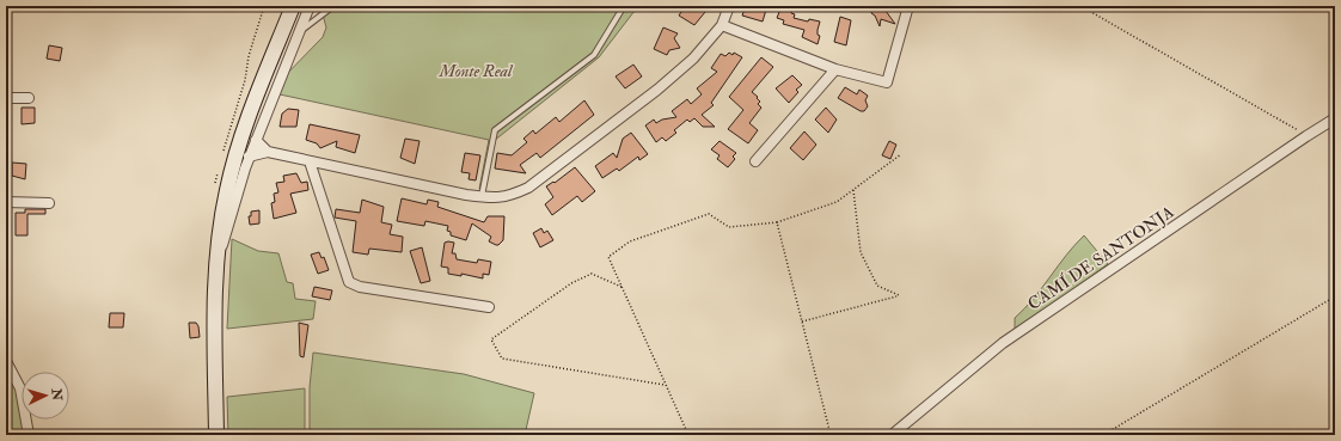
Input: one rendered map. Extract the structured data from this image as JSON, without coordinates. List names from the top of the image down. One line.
{"streets":{"street":["CAMÍ DE SANTONJA"]},"parks":["Monte Real"],"north":"right"}
